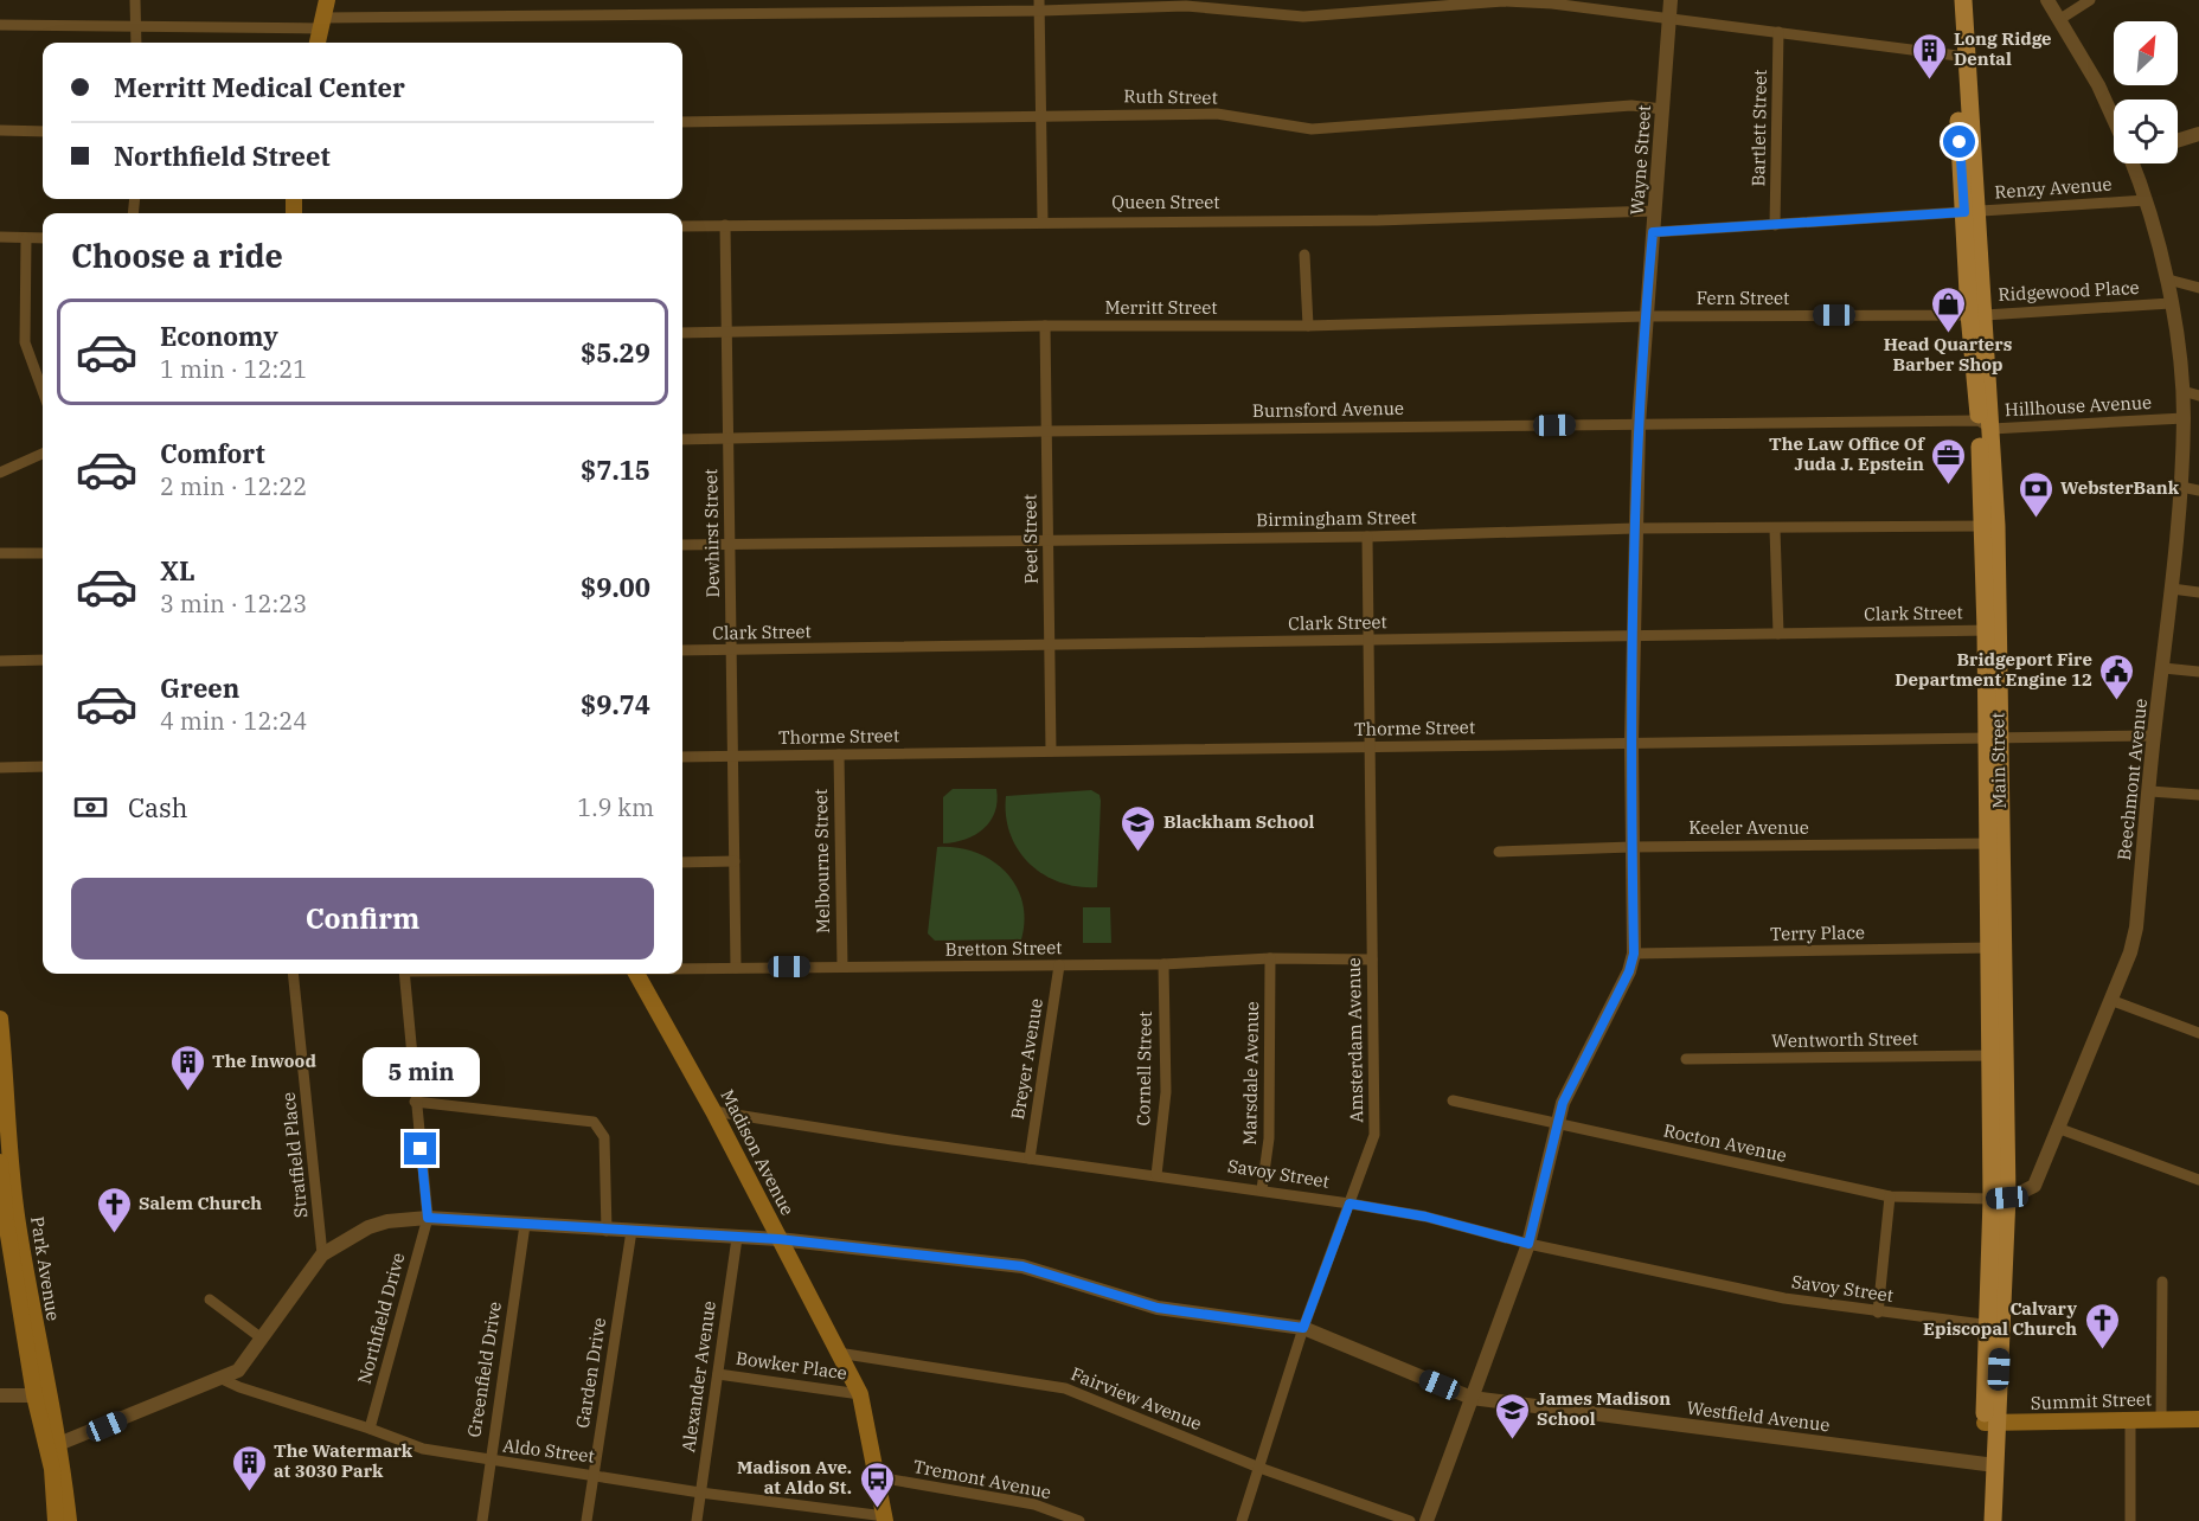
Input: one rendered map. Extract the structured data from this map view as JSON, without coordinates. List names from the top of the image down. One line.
{"streets":{"main road":["Main Street","Madison Avenue","Park Avenue","Summit Street"],"street":["Ruth Street","Bartlett Street","Wayne Street","Renzy Avenue","Queen Street","Ridgewood Place","Fern Street","Merritt Street","Hillhouse Avenue","Burnsford Avenue","Birmingham Street","Dewhirst Street","Peet Street","Clark Street","Thorme Street","Beechmont Avenue","Keeler Avenue","Melbourne Street","Terry Place","Bretton Street","Amsterdam Avenue","Wentworth Street","Breyer Avenue","Cornell Street","Marsdale Avenue","Rocton Avenue","Stratfield Place","Savoy Street","Northfield Drive","Bowker Place","Greenfield Drive","Garden Drive","Alexander Avenue","Fairview Avenue","Westfield Avenue","Aldo Street","Tremont Avenue"]},"crossings":[["Ruth Street","Wayne Street"],["Bartlett Street","Renzy Avenue"],["Wayne Street","Renzy Avenue"],["Wayne Street","Queen Street"],["Wayne Street","Fern Street"],["Wayne Street","Merritt Street"],["Wayne Street","Burnsford Avenue"],["Wayne Street","Birmingham Street"],["Wayne Street","Clark Street"],["Wayne Street","Thorme Street"],["Wayne Street","Keeler Avenue"],["Wayne Street","Terry Place"],["Wayne Street","Rocton Avenue"],["Wayne Street","Savoy Street"],["Wayne Street","Westfield Avenue"],["Renzy Avenue","Main Street"],["Renzy Avenue","Beechmont Avenue"],["Queen Street","Dewhirst Street"],["Ridgewood Place","Fern Street"],["Ridgewood Place","Main Street"],["Ridgewood Place","Beechmont Avenue"],["Fern Street","Merritt Street"],["Fern Street","Main Street"],["Merritt Street","Dewhirst Street"],["Merritt Street","Peet Street"],["Hillhouse Avenue","Burnsford Avenue"],["Hillhouse Avenue","Main Street"],["Hillhouse Avenue","Beechmont Avenue"],["Burnsford Avenue","Dewhirst Street"],["Burnsford Avenue","Peet Street"],["Burnsford Avenue","Main Street"],["Birmingham Street","Dewhirst Street"],["Birmingham Street","Peet Street"],["Birmingham Street","Main Street"],["Birmingham Street","Amsterdam Avenue"],["Dewhirst Street","Clark Street"],["Dewhirst Street","Thorme Street"],["Dewhirst Street","Bretton Street"],["Peet Street","Clark Street"],["Peet Street","Thorme Street"],["Clark Street","Main Street"],["Clark Street","Amsterdam Avenue"],["Thorme Street","Main Street"],["Thorme Street","Beechmont Avenue"],["Thorme Street","Melbourne Street"],["Thorme Street","Amsterdam Avenue"],["Main Street","Beechmont Avenue"],["Main Street","Keeler Avenue"],["Main Street","Terry Place"],["Main Street","Wentworth Street"],["Main Street","Rocton Avenue"],["Main Street","Savoy Street"],["Main Street","Summit Street"],["Main Street","Westfield Avenue"],["Beechmont Avenue","Rocton Avenue"],["Melbourne Street","Bretton Street"],["Bretton Street","Amsterdam Avenue"],["Bretton Street","Breyer Avenue"],["Bretton Street","Cornell Street"],["Bretton Street","Marsdale Avenue"],["Amsterdam Avenue","Savoy Street"],["Amsterdam Avenue","Fairview Avenue"],["Amsterdam Avenue","Westfield Avenue"],["Breyer Avenue","Savoy Street"],["Cornell Street","Savoy Street"],["Marsdale Avenue","Savoy Street"],["Madison Avenue","Savoy Street"],["Madison Avenue","Bowker Place"],["Madison Avenue","Fairview Avenue"],["Madison Avenue","Westfield Avenue"],["Madison Avenue","Aldo Street"],["Madison Avenue","Tremont Avenue"],["Stratfield Place","Westfield Avenue"],["Park Avenue","Westfield Avenue"],["Northfield Drive","Westfield Avenue"],["Northfield Drive","Aldo Street"],["Bowker Place","Alexander Avenue"],["Greenfield Drive","Westfield Avenue"],["Greenfield Drive","Aldo Street"],["Garden Drive","Westfield Avenue"],["Garden Drive","Aldo Street"],["Alexander Avenue","Westfield Avenue"],["Alexander Avenue","Aldo Street"],["Westfield Avenue","Aldo Street"]],"places":{"building":["Long Ridge Dental","The Inwood","The Watermark at 3030 Park"],"shop":["Head Quarters Barber Shop"],"office":["The Law Office Of Juda J. Epstein"],"bank":["WebsterBank"],"public building":["Bridgeport Fire Department Engine 12"],"school or university":["Blackham School","James Madison School"],"church":["Salem Church","Calvary Episcopal Church"],"bus stop":["Madison Ave. at Aldo St."]},"north":"top right","page":{"banner":["Merritt Medical Center","Northfield Street"],"heading":"Choose a ride","list":[{"name":"Economy","note":"1 min · 12:21","value":"$5.29"},{"name":"Comfort","note":"2 min · 12:22","value":"$7.15"},{"name":"XL","note":"3 min · 12:23","value":"$9.00"},{"name":"Green","note":"4 min · 12:24","value":"$9.74"}],"pay":["Cash","1.9 km"],"buttons":"Confirm","bubble":"5 min"}}
